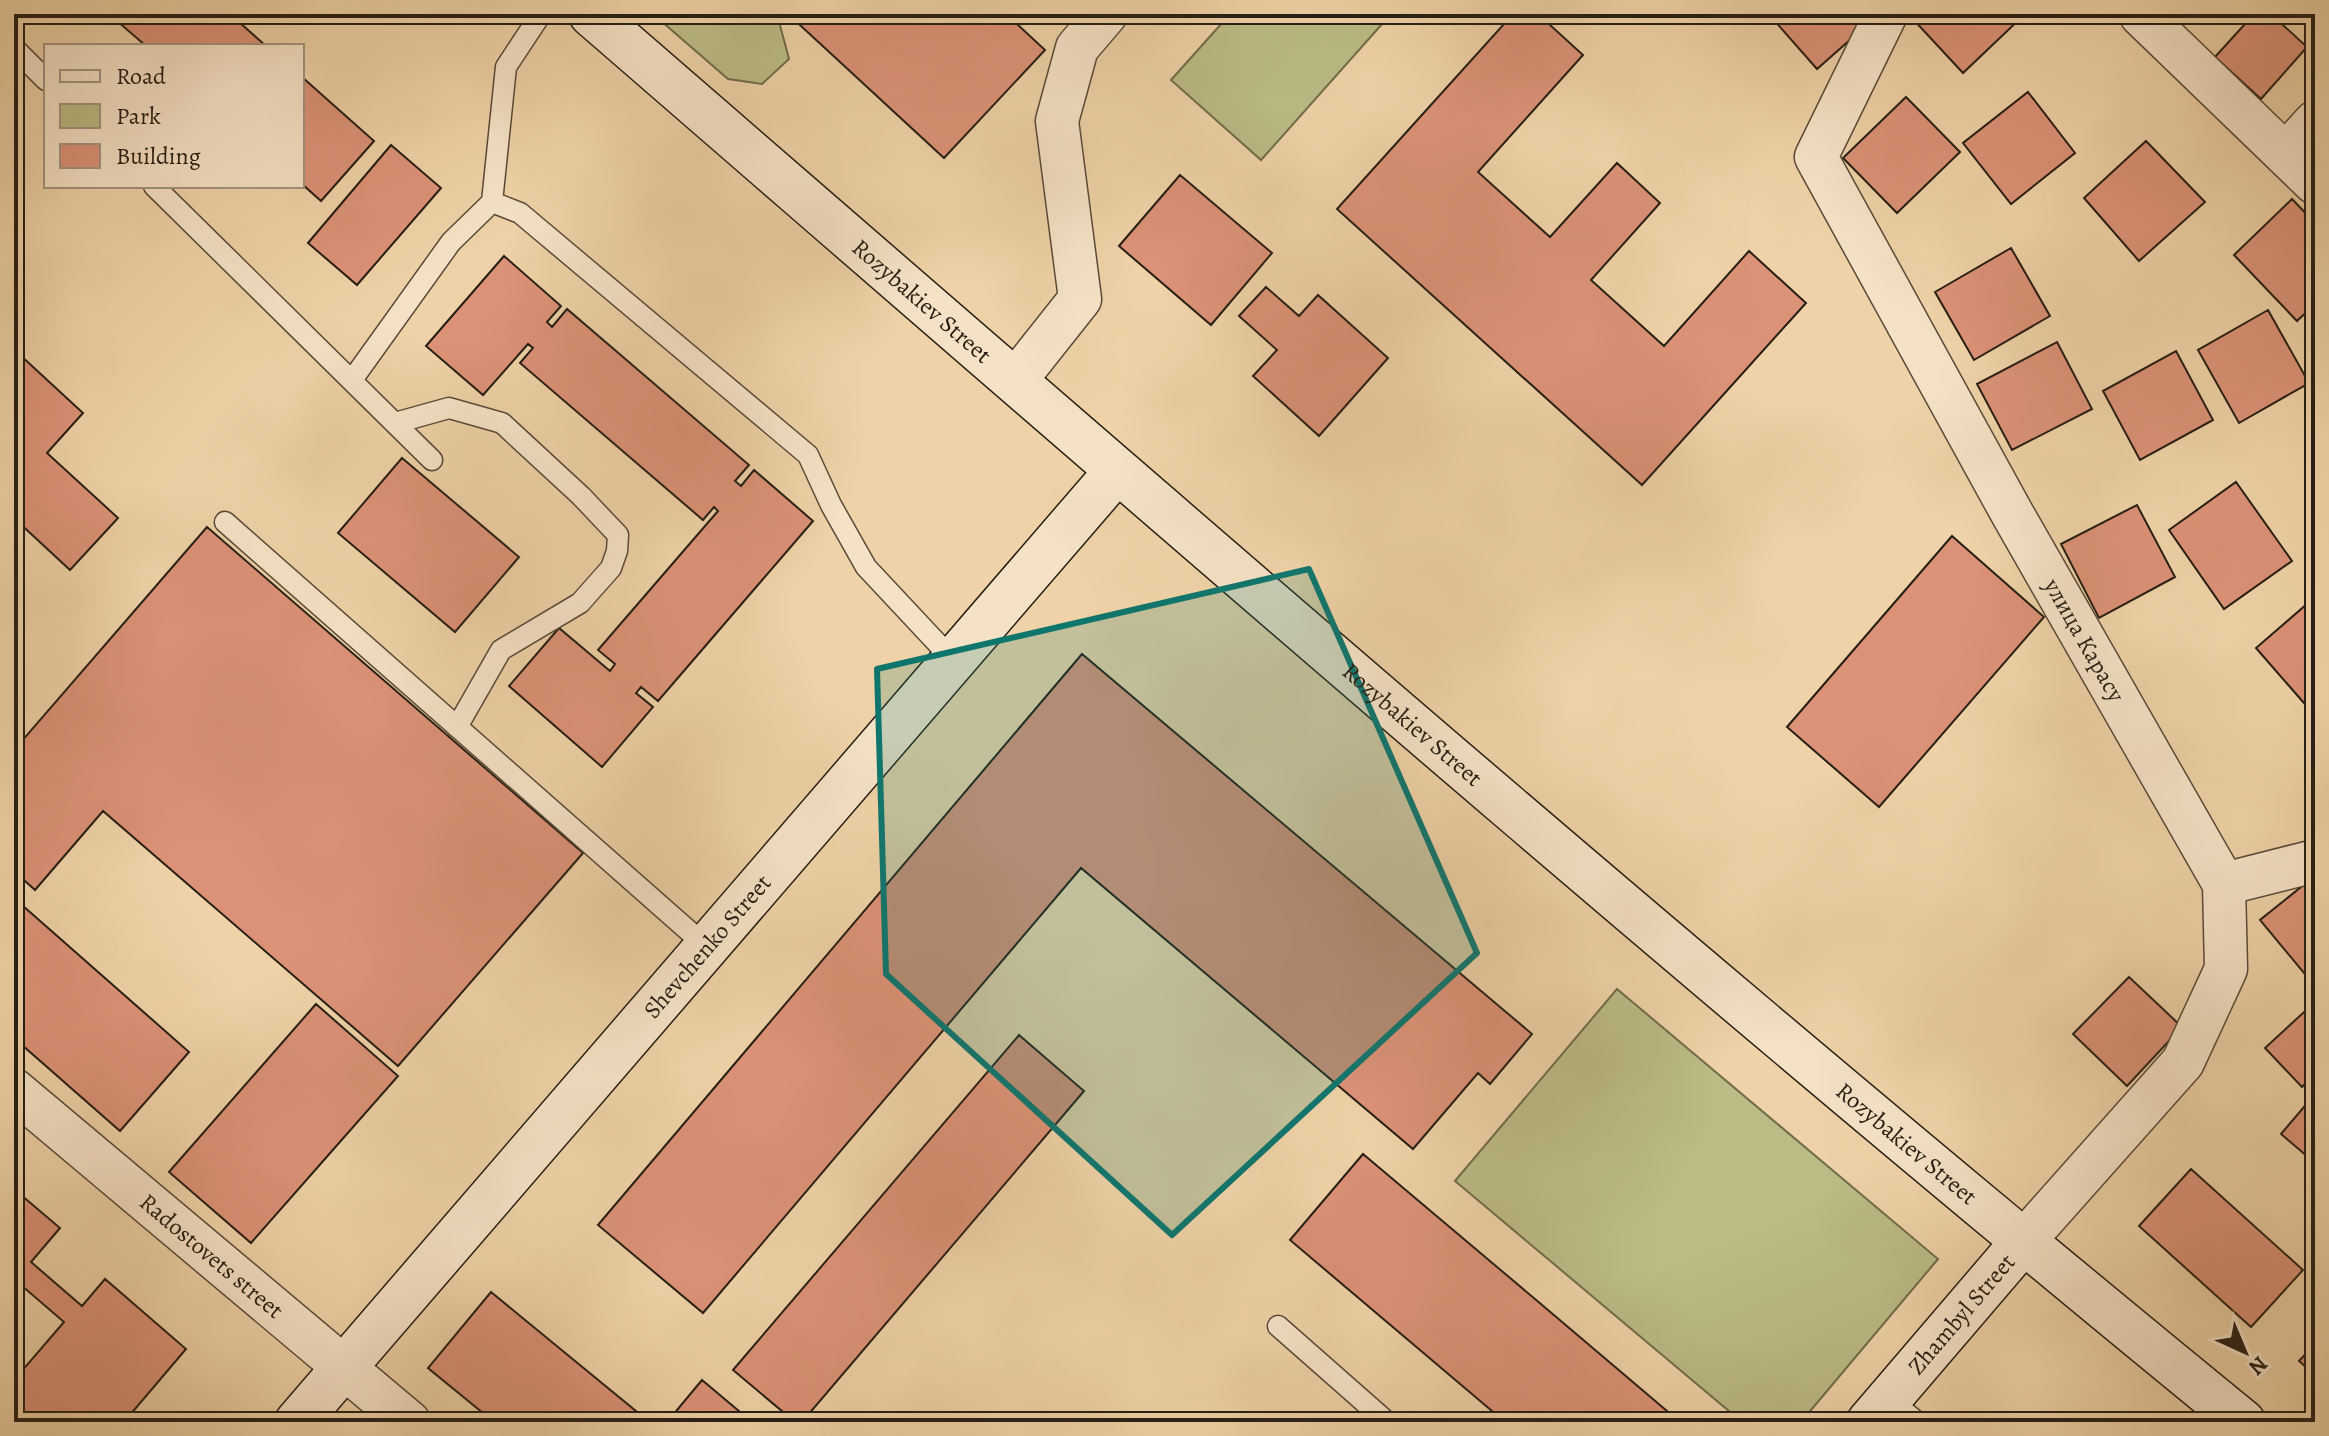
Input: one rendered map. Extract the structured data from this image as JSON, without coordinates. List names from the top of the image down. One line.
{"streets":{"main road":["Rozybakiev Street","Shevchenko Street","Zhambyl Street"],"street":["улица Карасу","Radostovets street"]},"crossings":[["Rozybakiev Street","улица Карасу"],["Rozybakiev Street","Shevchenko Street"],["Rozybakiev Street","Zhambyl Street"],["улица Карасу","Zhambyl Street"],["Shevchenko Street","Radostovets street"]],"legend":["Road","Park","Building"],"north":"bottom right"}
